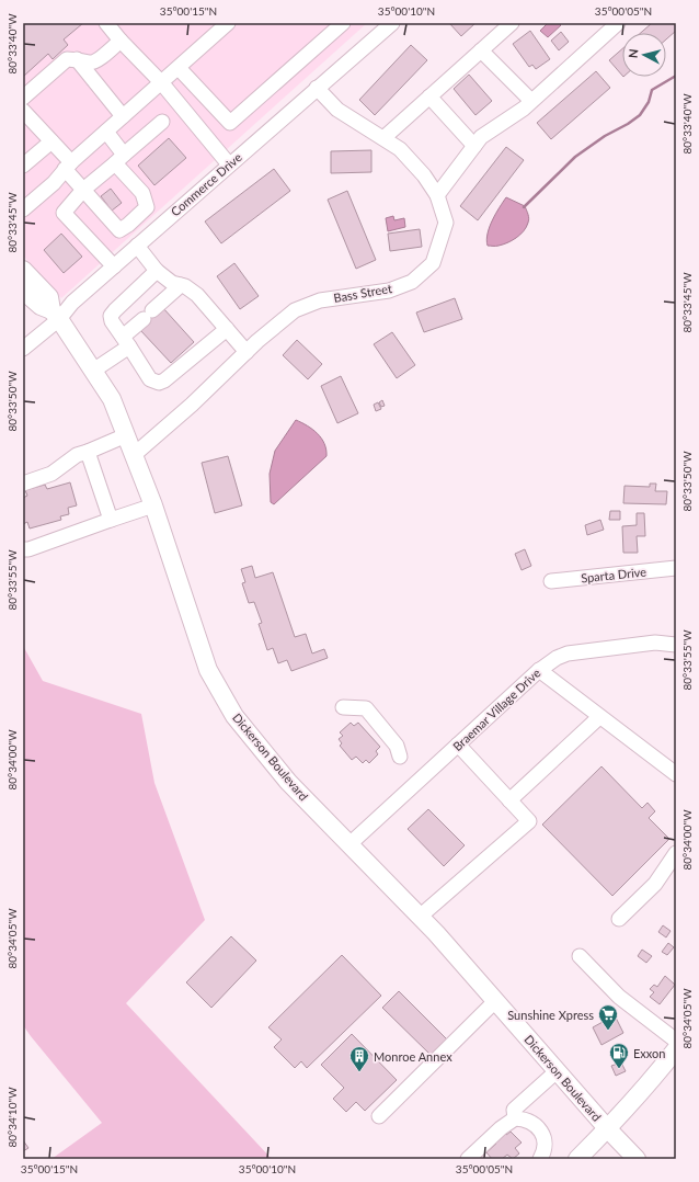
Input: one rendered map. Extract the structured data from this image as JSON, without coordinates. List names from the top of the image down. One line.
{"streets":{"main road":["Dickerson Boulevard"],"street":["Commerce Drive","Bass Street","Sparta Drive","Braemar Village Drive"]},"crossings":[["Commerce Drive","Bass Street"],["Commerce Drive","Dickerson Boulevard"],["Bass Street","Dickerson Boulevard"],["Braemar Village Drive","Dickerson Boulevard"]],"places":{"supermarket":["Sunshine Xpress"],"fuel station":["Exxon"],"building":["Monroe Annex"]},"north":"left","coordinates":["35°00'15\"N","35°00'10\"N","35°00'05\"N","80°33'40\"W","80°33'45\"W","80°33'50\"W","80°33'55\"W","80°34'00\"W","80°34'05\"W","80°34'10\"W"]}
